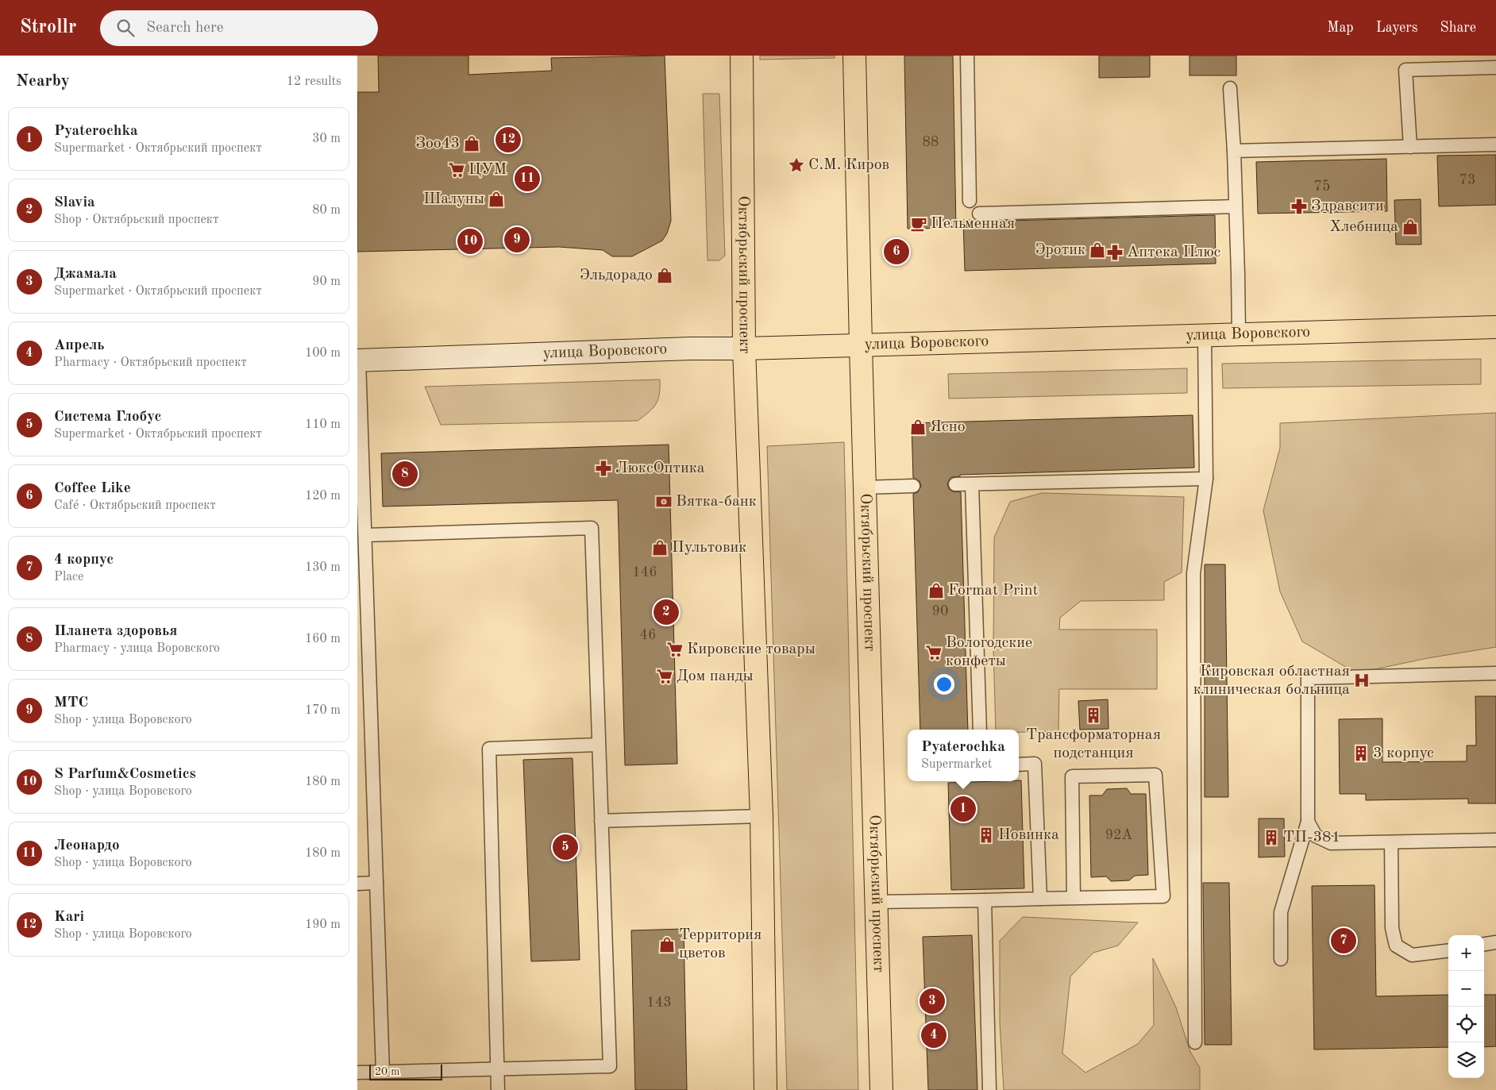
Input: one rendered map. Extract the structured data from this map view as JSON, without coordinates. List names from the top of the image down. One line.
{"streets":{"main road":["Октябрьский проспект","улица Воровского"]},"crossings":[["Октябрьский проспект","улица Воровского"]],"places":{"shop":["Зоо43","Шалуны","Хлебница","Эротик","Эльдорадо","Ясно","Пультовик","Format Print","Территория цветов"],"place":["С.М. Киров"],"supermarket":["ЦУМ","Кировские товары","Вологодские конфеты","Дом панды"],"pharmacy":["Здравсити","Аптека Плюс","ЛюксОптика"],"cafe":["Пельменная"],"bank":["Вятка-банк"],"hospital":["Кировская областная клиническая больница"],"building":["Трансформаторная подстанция","3 корпус","Новинка","ТП-381"]},"house_numbers":["88","73","75","146","90","46","92А","143"],"scale_bar":"20 m","page":{"header":"Strollr","search":"Search here","nav":["Map","Layers","Share"],"heading":["Nearby","12 results"],"list":[{"mark":"1","name":"Pyaterochka","note":"Supermarket · Октябрьский проспект","value":"30 m"},{"mark":"2","name":"Slavia","note":"Shop · Октябрьский проспект","value":"80 m"},{"mark":"3","name":"Джамала","note":"Supermarket · Октябрьский проспект","value":"90 m"},{"mark":"4","name":"Апрель","note":"Pharmacy · Октябрьский проспект","value":"100 m"},{"mark":"5","name":"Система Глобус","note":"Supermarket · Октябрьский проспект","value":"110 m"},{"mark":"6","name":"Coffee Like","note":"Café · Октябрьский проспект","value":"120 m"},{"mark":"7","name":"4 корпус","note":"Place","value":"130 m"},{"mark":"8","name":"Планета здоровья","note":"Pharmacy · улица Воровского","value":"160 m"},{"mark":"9","name":"МТС","note":"Shop · улица Воровского","value":"170 m"},{"mark":"10","name":"S Parfum&Cosmetics","note":"Shop · улица Воровского","value":"180 m"},{"mark":"11","name":"Леонардо","note":"Shop · улица Воровского","value":"180 m"},{"mark":"12","name":"Kari","note":"Shop · улица Воровского","value":"190 m"}],"pins":["12","11","9","10","6","8","2","1","5","7","3","4"],"popup":["Pyaterochka","Supermarket"],"map_buttons":["+","−"],"scale":"20 m"}}
